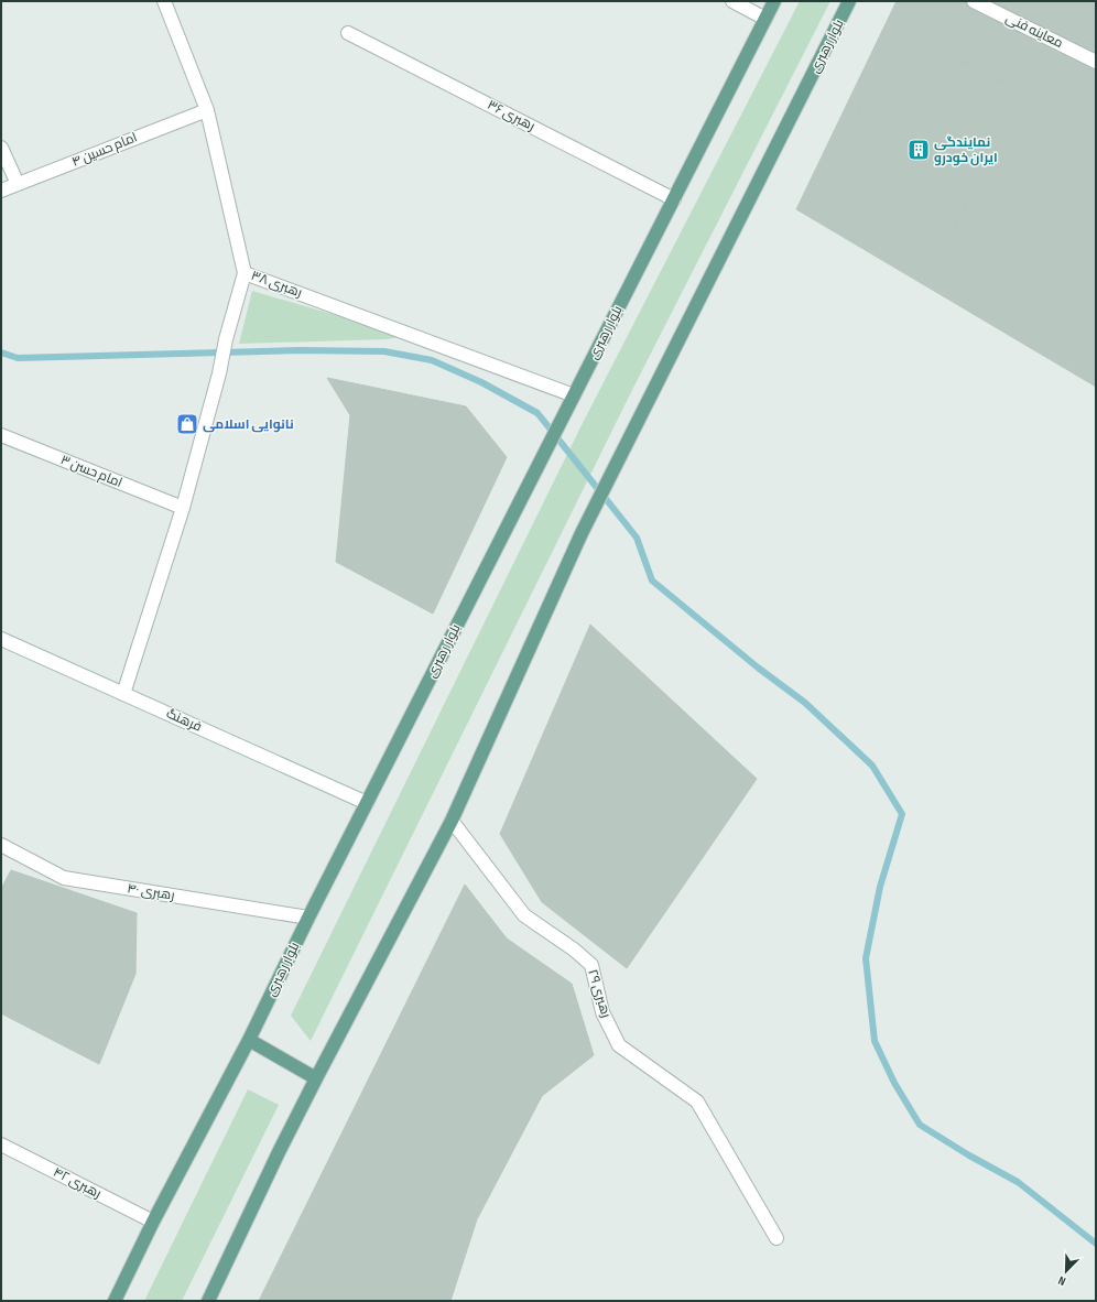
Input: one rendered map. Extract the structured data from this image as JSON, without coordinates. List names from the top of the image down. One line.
{"streets":{"main road":["بلوار رهبری"],"street":["معاینه فنی","رهبری ۳۶","امام حسین ۴","رهبری ۳۸","امام حسن ۳","فرهنگ","رهبری ۴۰","رهبری ۲۹","رهبری ۴۲"]},"crossings":[["بلوار رهبری","رهبری ۳۶"],["بلوار رهبری","رهبری ۳۸"],["بلوار رهبری","فرهنگ"],["بلوار رهبری","رهبری ۴۰"],["بلوار رهبری","رهبری ۲۹"],["بلوار رهبری","رهبری ۴۲"],["امام حسین ۴","رهبری ۳۸"]],"places":{"building":["نمایندگی ایران خودرو"],"shop":["نانوایی اسلامی"]},"north":"bottom left"}
